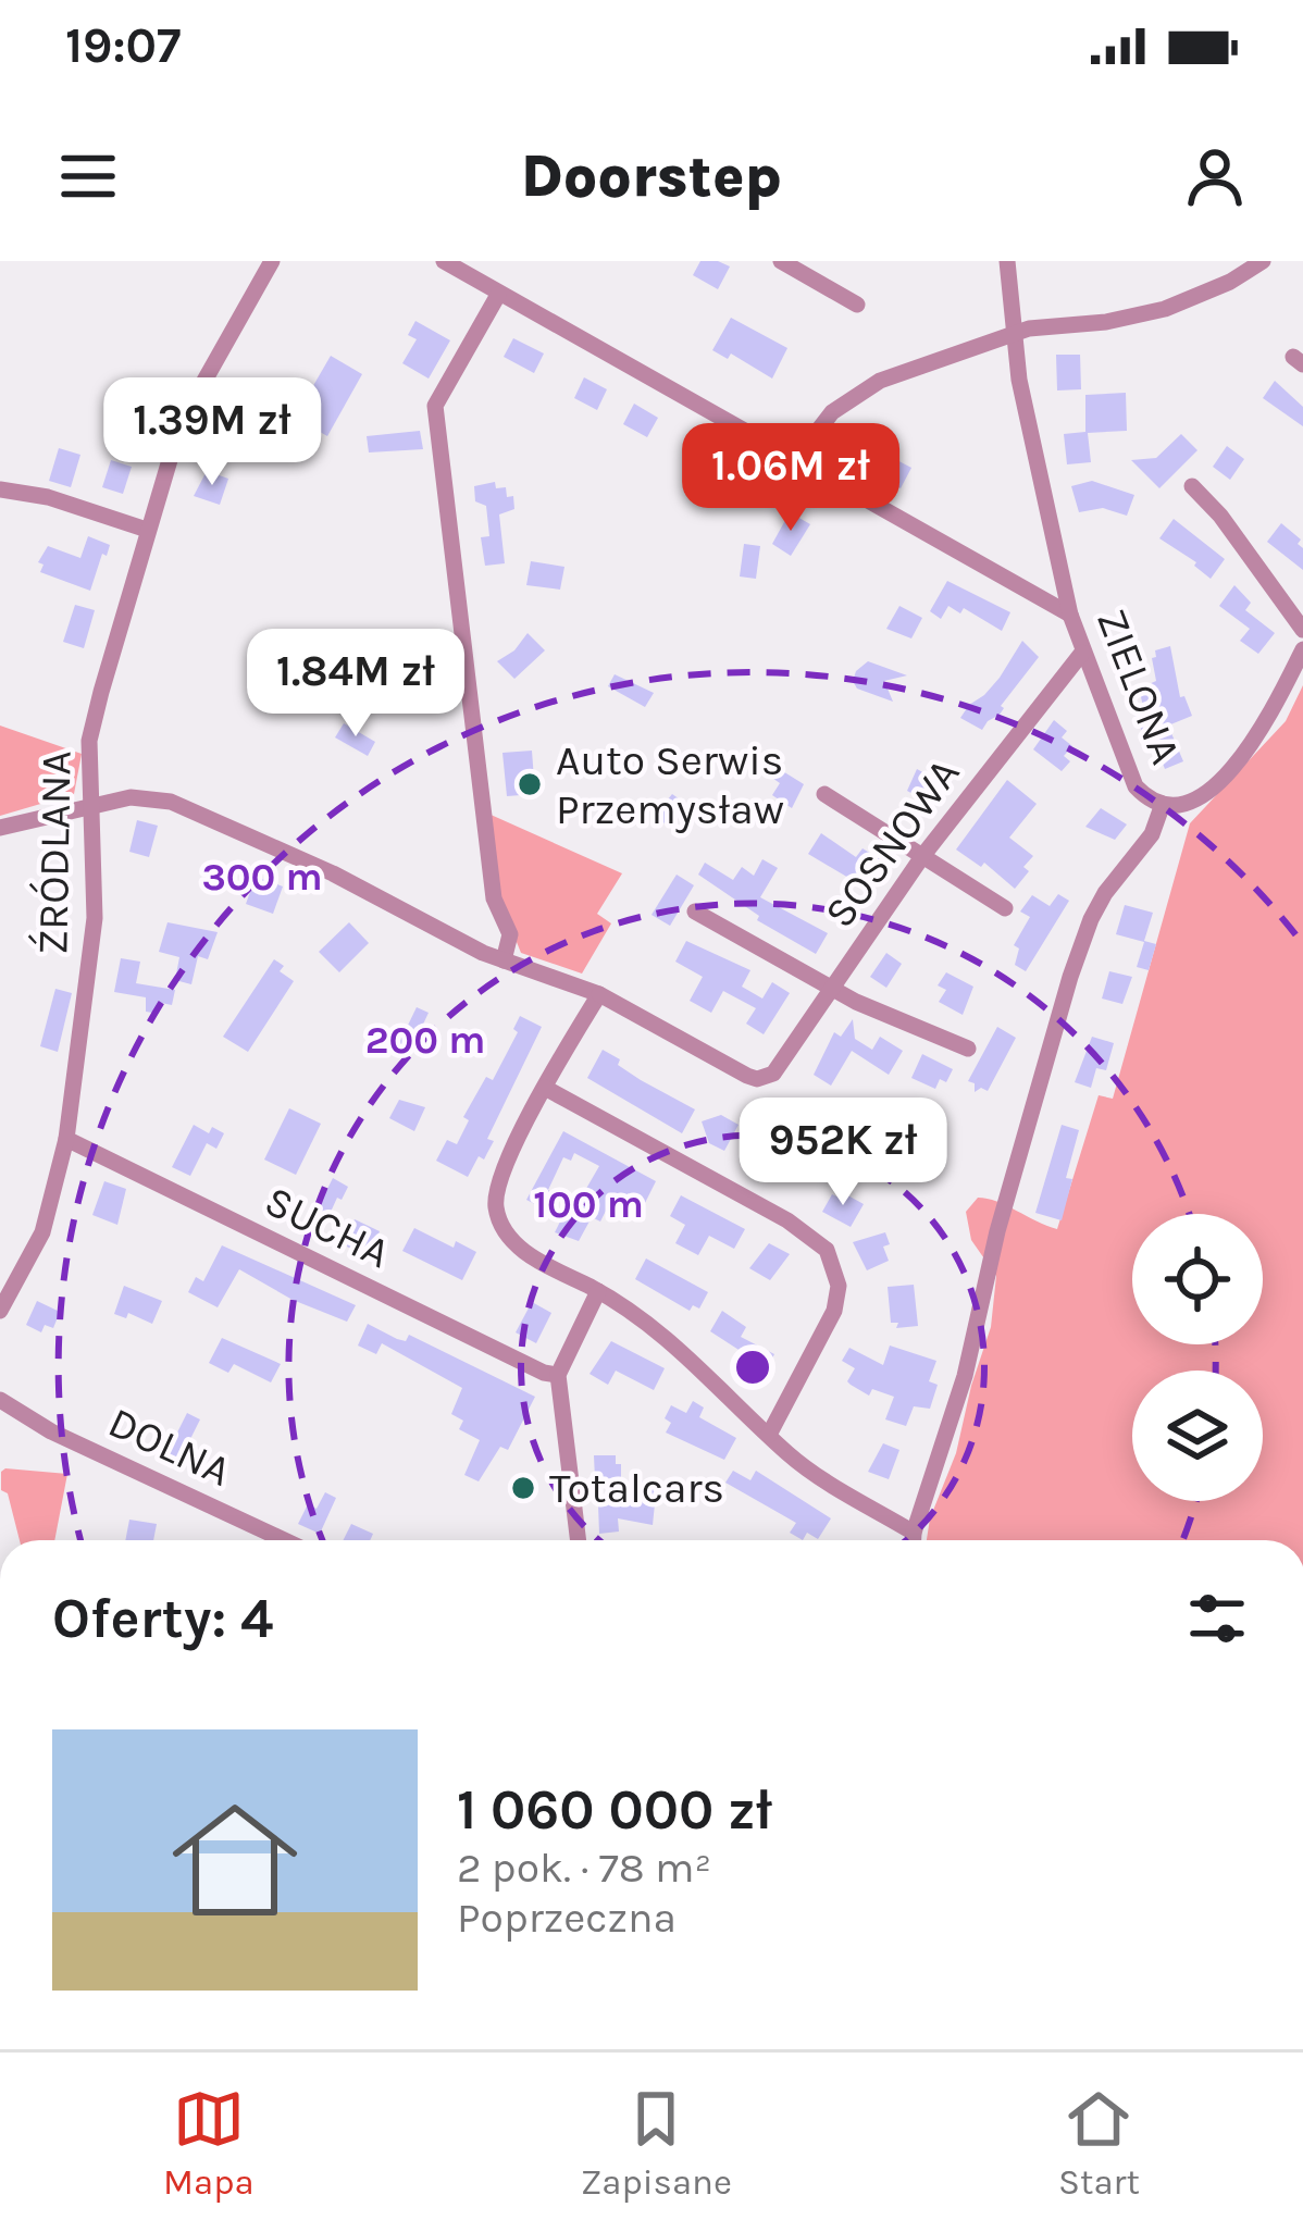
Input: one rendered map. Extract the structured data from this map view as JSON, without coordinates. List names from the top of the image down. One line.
{"streets":{"street":["ZIELONA","SOSNOWA","ŹRÓDLANA","SUCHA","DOLNA"]},"crossings":[["ZIELONA","SOSNOWA"],["ŹRÓDLANA","SUCHA"]],"places":["Auto Serwis Przemysław","Totalcars"],"page":{"status":"19:07","header":"Doorstep","price":["1.39M zł","1.06M zł","1.84M zł","952K zł"],"heading":"Oferty: 4","list":[{"name":"1 060 000 zł","note":"2 pok. · 78 m² · Poprzeczna"}],"tabs":["Mapa","Zapisane","Start"]},"rings":["300 m","200 m","100 m"]}
